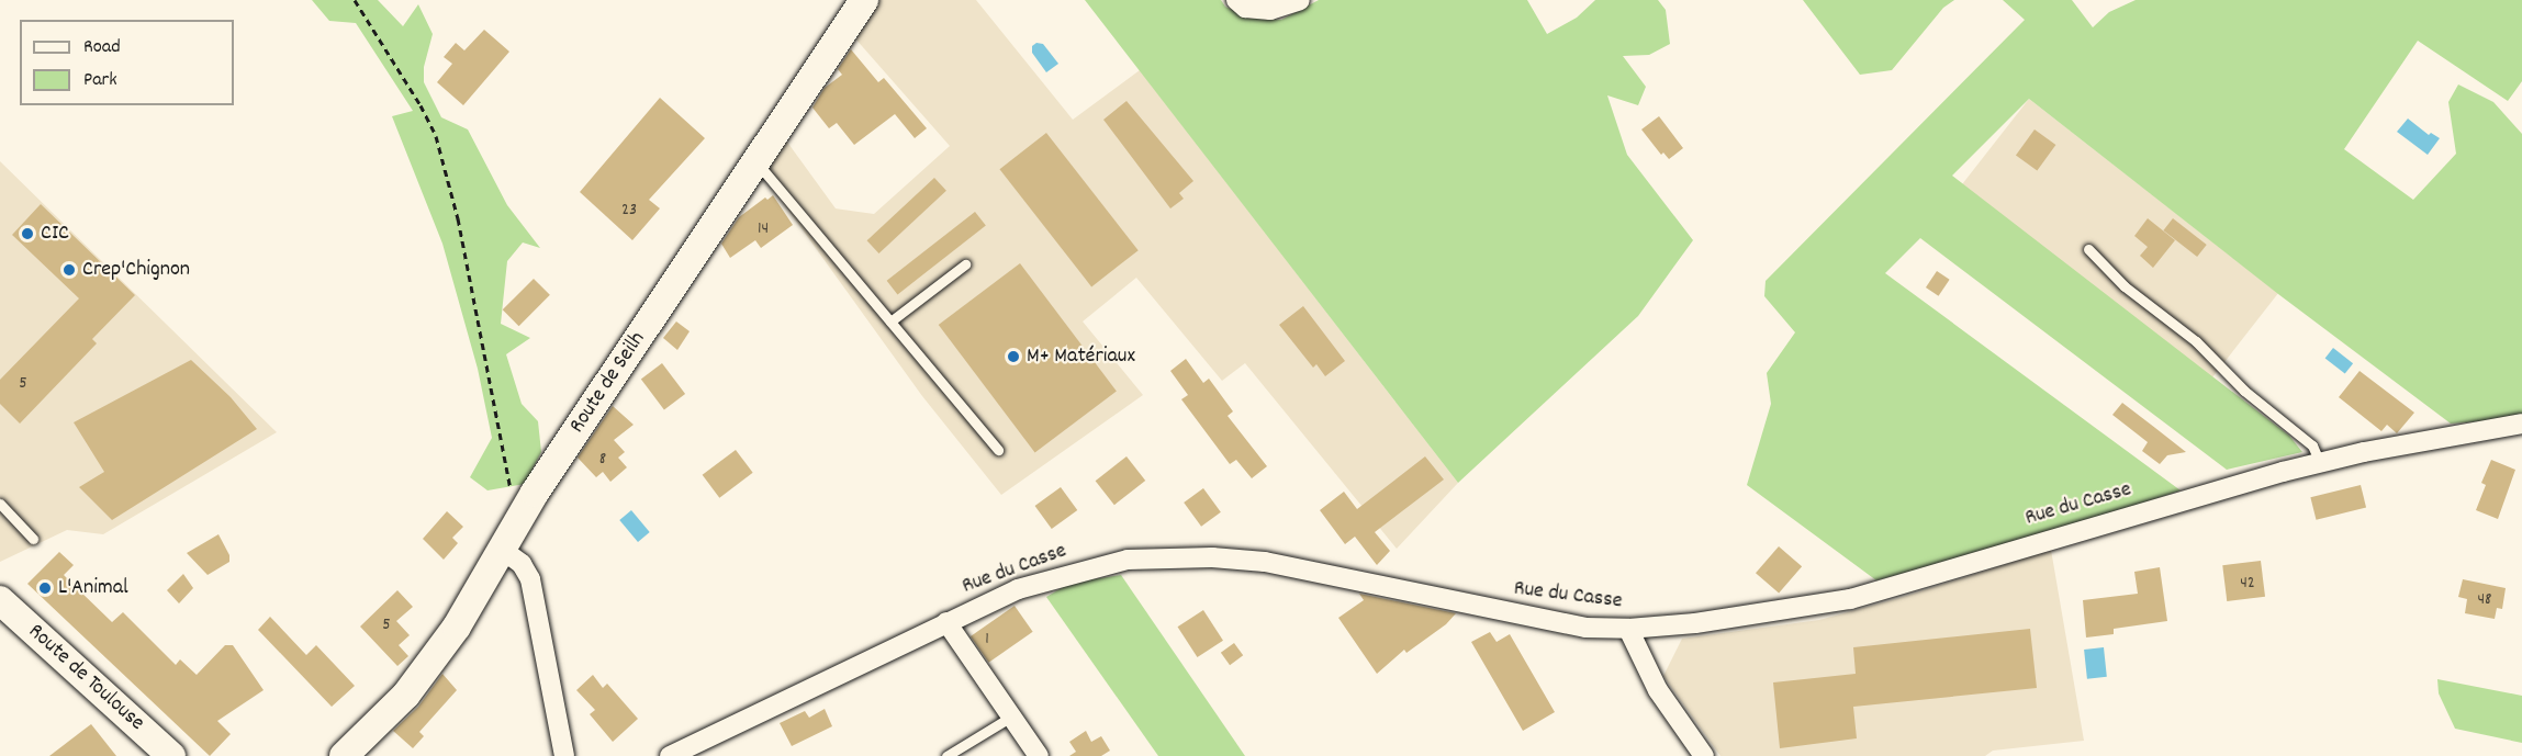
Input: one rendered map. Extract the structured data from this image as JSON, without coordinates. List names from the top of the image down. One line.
{"streets":{"street":["Route de Seilh","Rue du Casse","Route de Toulouse"]},"places":["CIC","Crep'Chignon","M+ Matériaux","L'Animal"],"house_numbers":["23","14","5","8","42","48","5","1"],"legend":["Road","Park"]}
